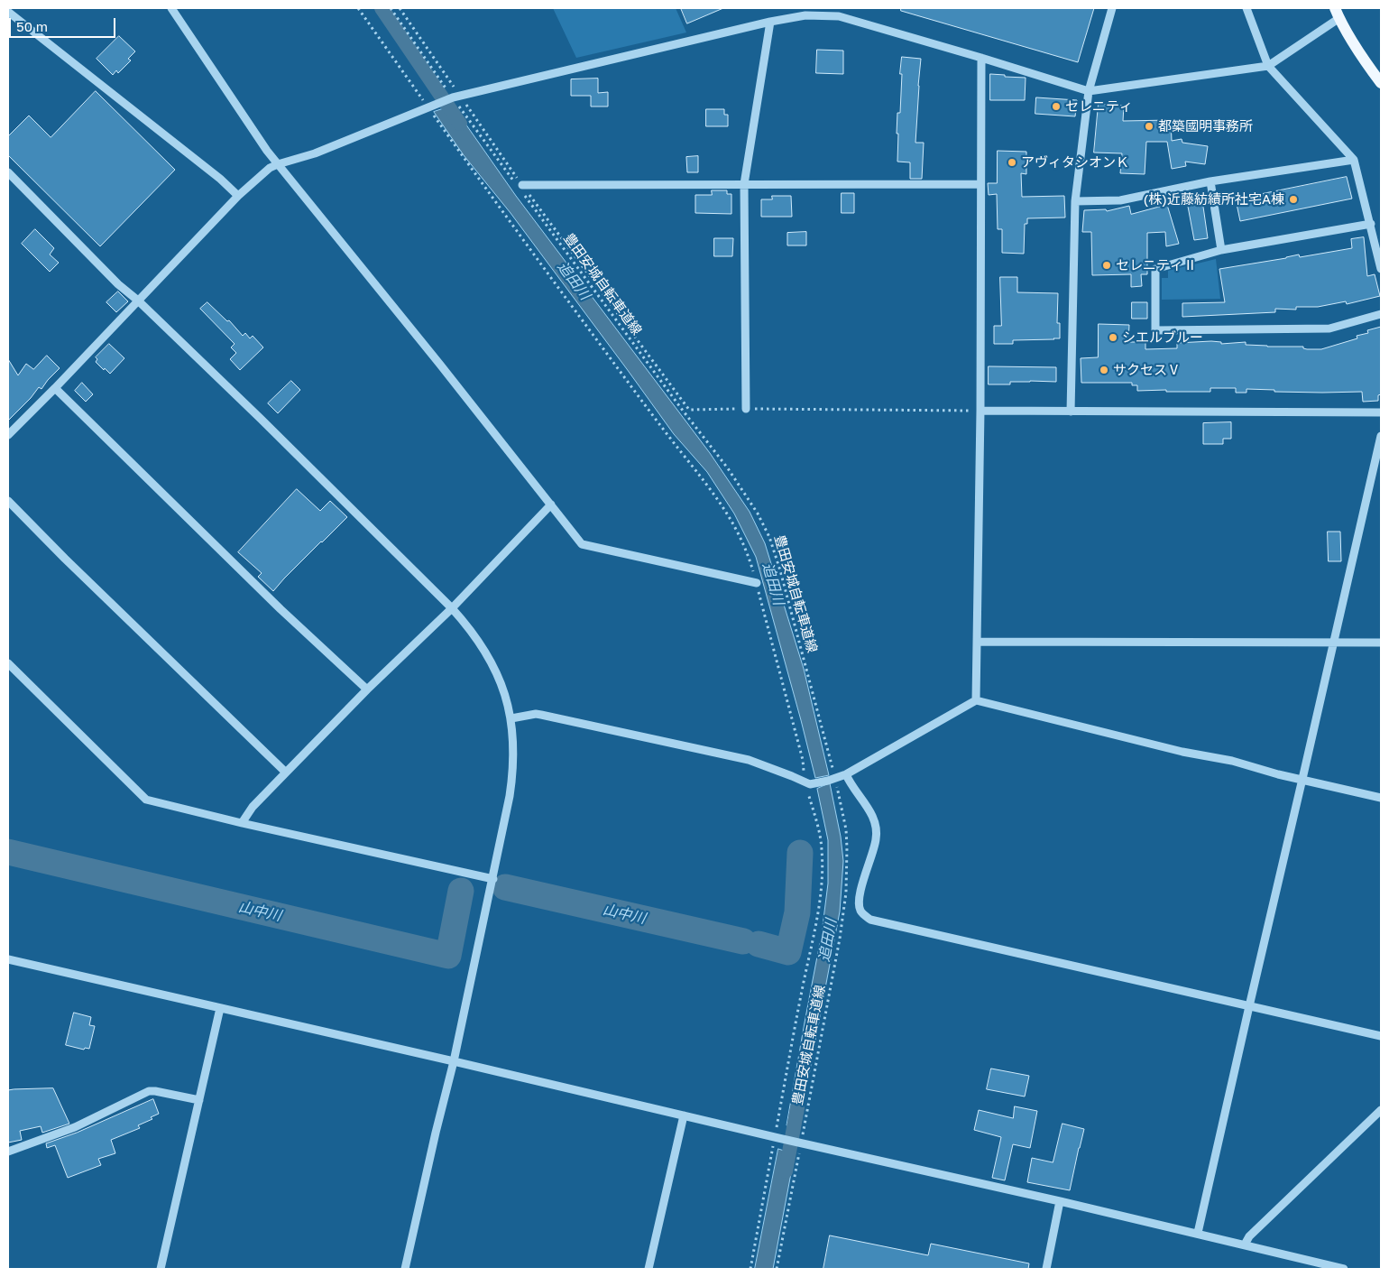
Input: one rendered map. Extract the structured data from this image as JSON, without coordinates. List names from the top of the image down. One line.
{"streets":{"path":["豊田安城自転車道線"]},"water":["追田川","山中川"],"places":["セレニティ","都築國明事務所","アヴィタシオンＫ","(株)近藤紡績所社宅A棟","セレニティⅡ","シエルブルー","サクセスⅤ"],"scale_bar":"50 m"}
